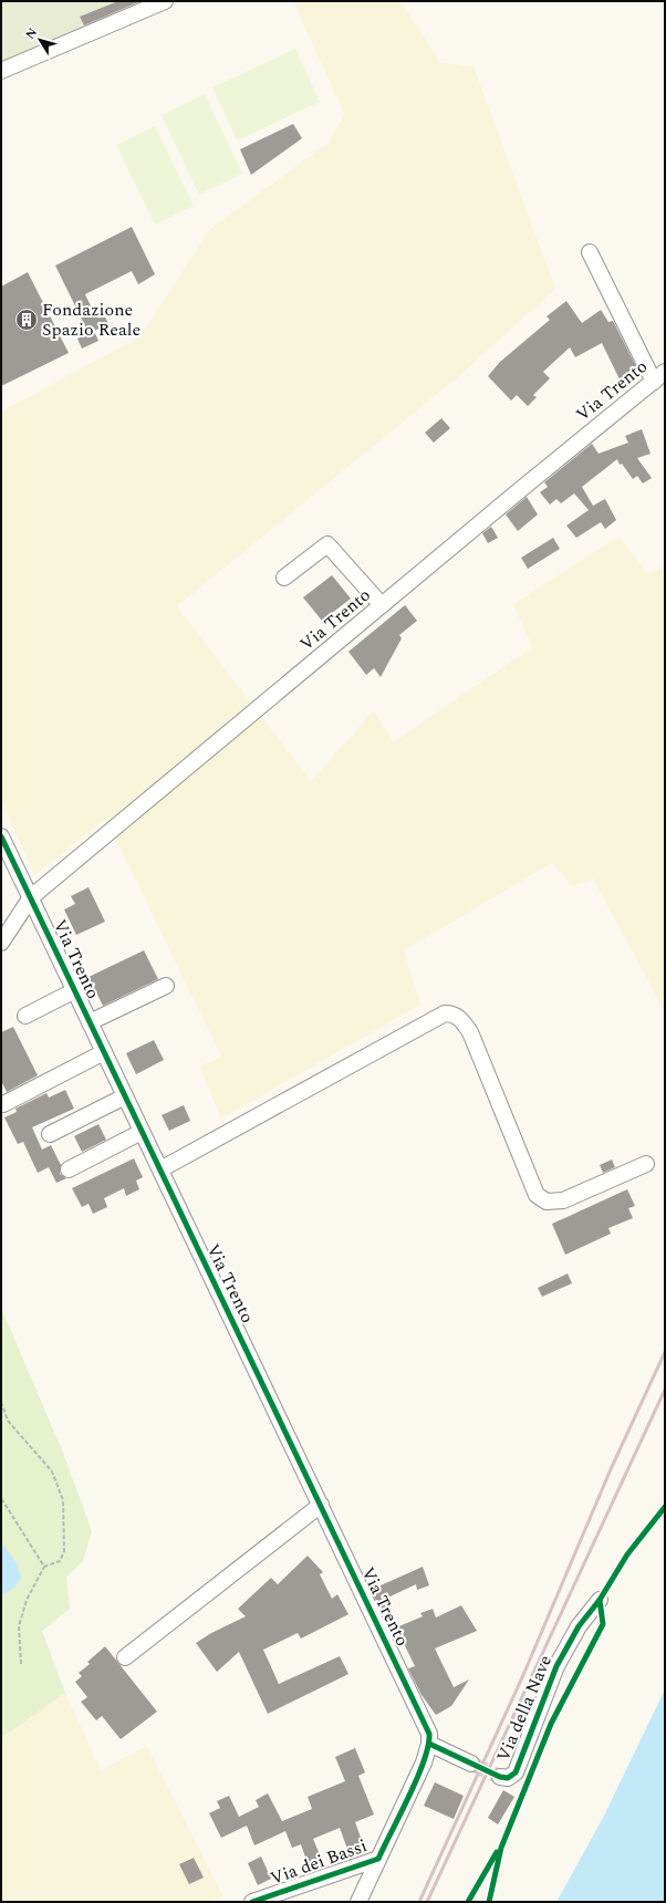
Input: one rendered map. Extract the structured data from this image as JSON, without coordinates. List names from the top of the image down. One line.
{"streets":{"street":["Via Trento","Via della Nave","Via dei Bassi"]},"crossings":[["Via Trento","Via della Nave"],["Via Trento","Via dei Bassi"],["Via della Nave","Via dei Bassi"]],"places":{"building":["Fondazione Spazio Reale"]},"north":"top left"}
